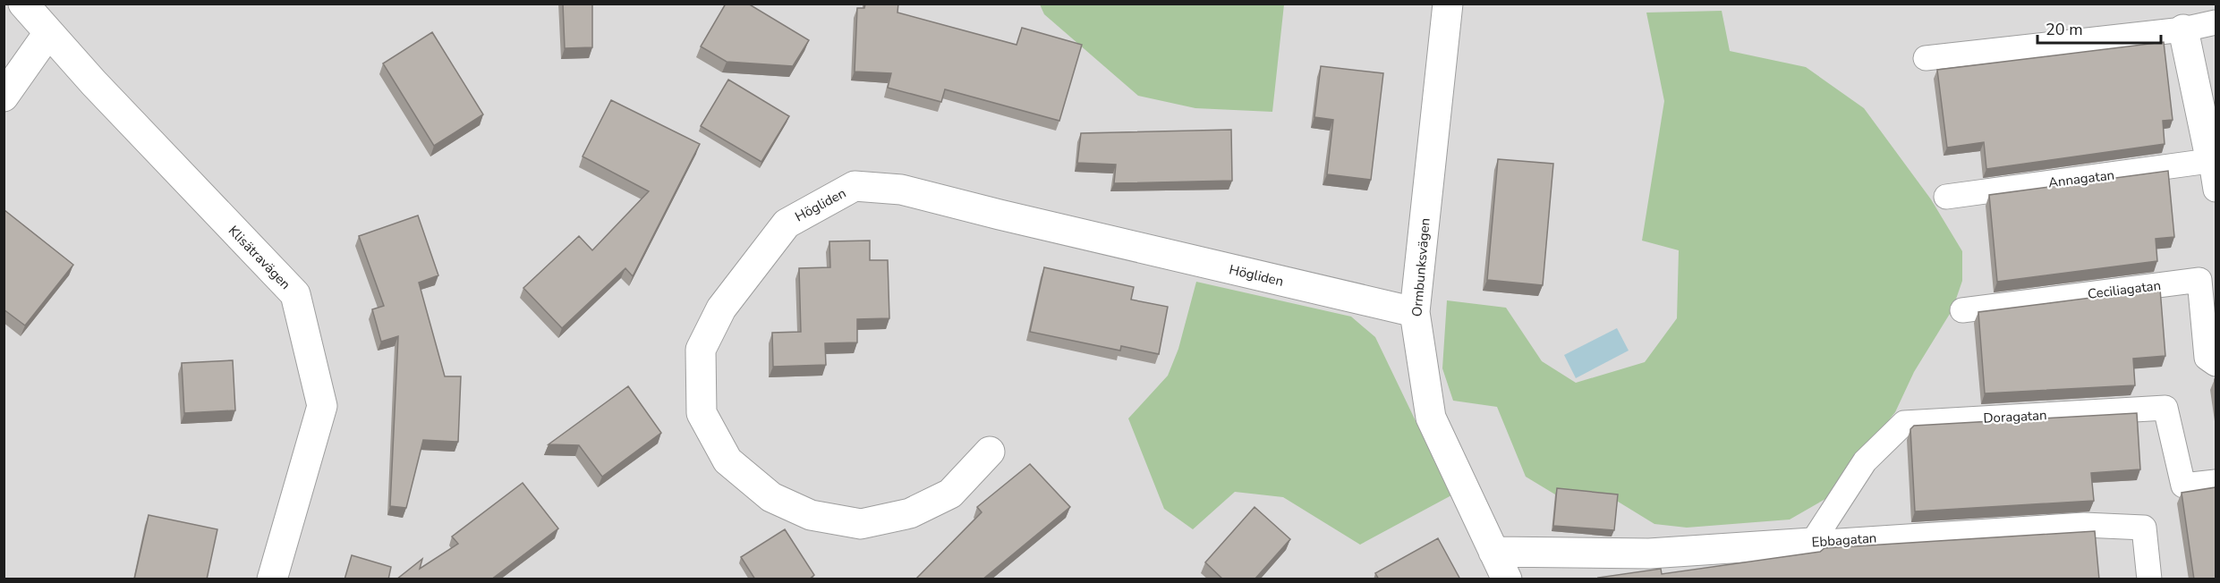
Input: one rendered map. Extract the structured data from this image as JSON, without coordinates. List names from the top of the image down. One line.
{"streets":{"street":["Högliden","Klisätravägen","Ormbunksvägen","Ebbagatan"],"lane":["Annagatan","Ceciliagatan","Doragatan"]},"crossings":[["Högliden","Ormbunksvägen"],["Ormbunksvägen","Ebbagatan"],["Doragatan","Ebbagatan"]],"scale_bar":"20 m"}
